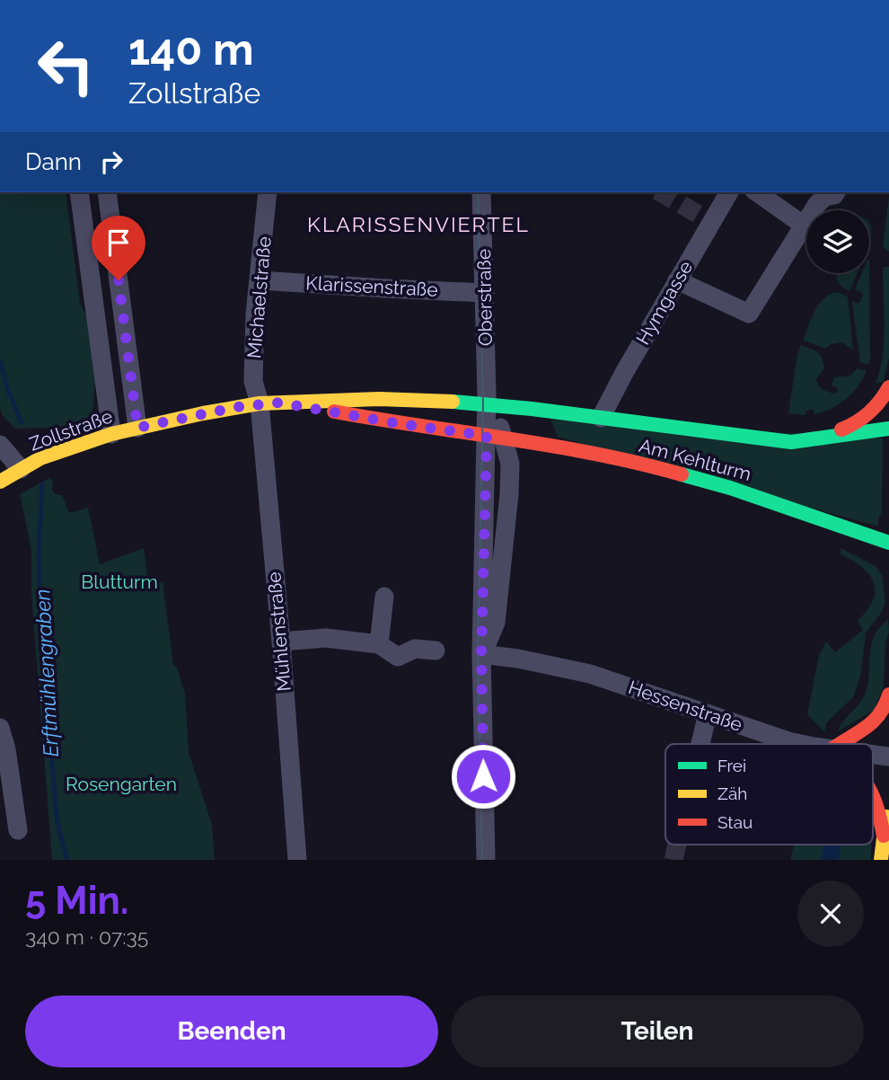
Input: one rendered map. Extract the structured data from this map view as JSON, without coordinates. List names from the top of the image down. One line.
{"streets":{"main road":["Zollstraße","Am Kehlturm"],"street":["Klarissenstraße","Michaelstraße","Oberstraße","Hymgasse","Mühlenstraße","Hessenstraße"]},"crossings":[["Klarissenstraße","Michaelstraße"],["Klarissenstraße","Oberstraße"],["Michaelstraße","Zollstraße"],["Michaelstraße","Mühlenstraße"],["Oberstraße","Zollstraße"],["Oberstraße","Am Kehlturm"],["Oberstraße","Hessenstraße"],["Hymgasse","Am Kehlturm"],["Zollstraße","Am Kehlturm"],["Zollstraße","Mühlenstraße"]],"districts":["KLARISSENVIERTEL"],"water":["Erftmühlengraben"],"parks":["Blutturm","Rosengarten"],"legend":["Frei","Zäh","Stau"],"page":{"turn":["140 m","Zollstraße"],"then":"Dann","heading":["5 Min.","340 m · 07:35"],"buttons":["Beenden","Teilen"]}}
